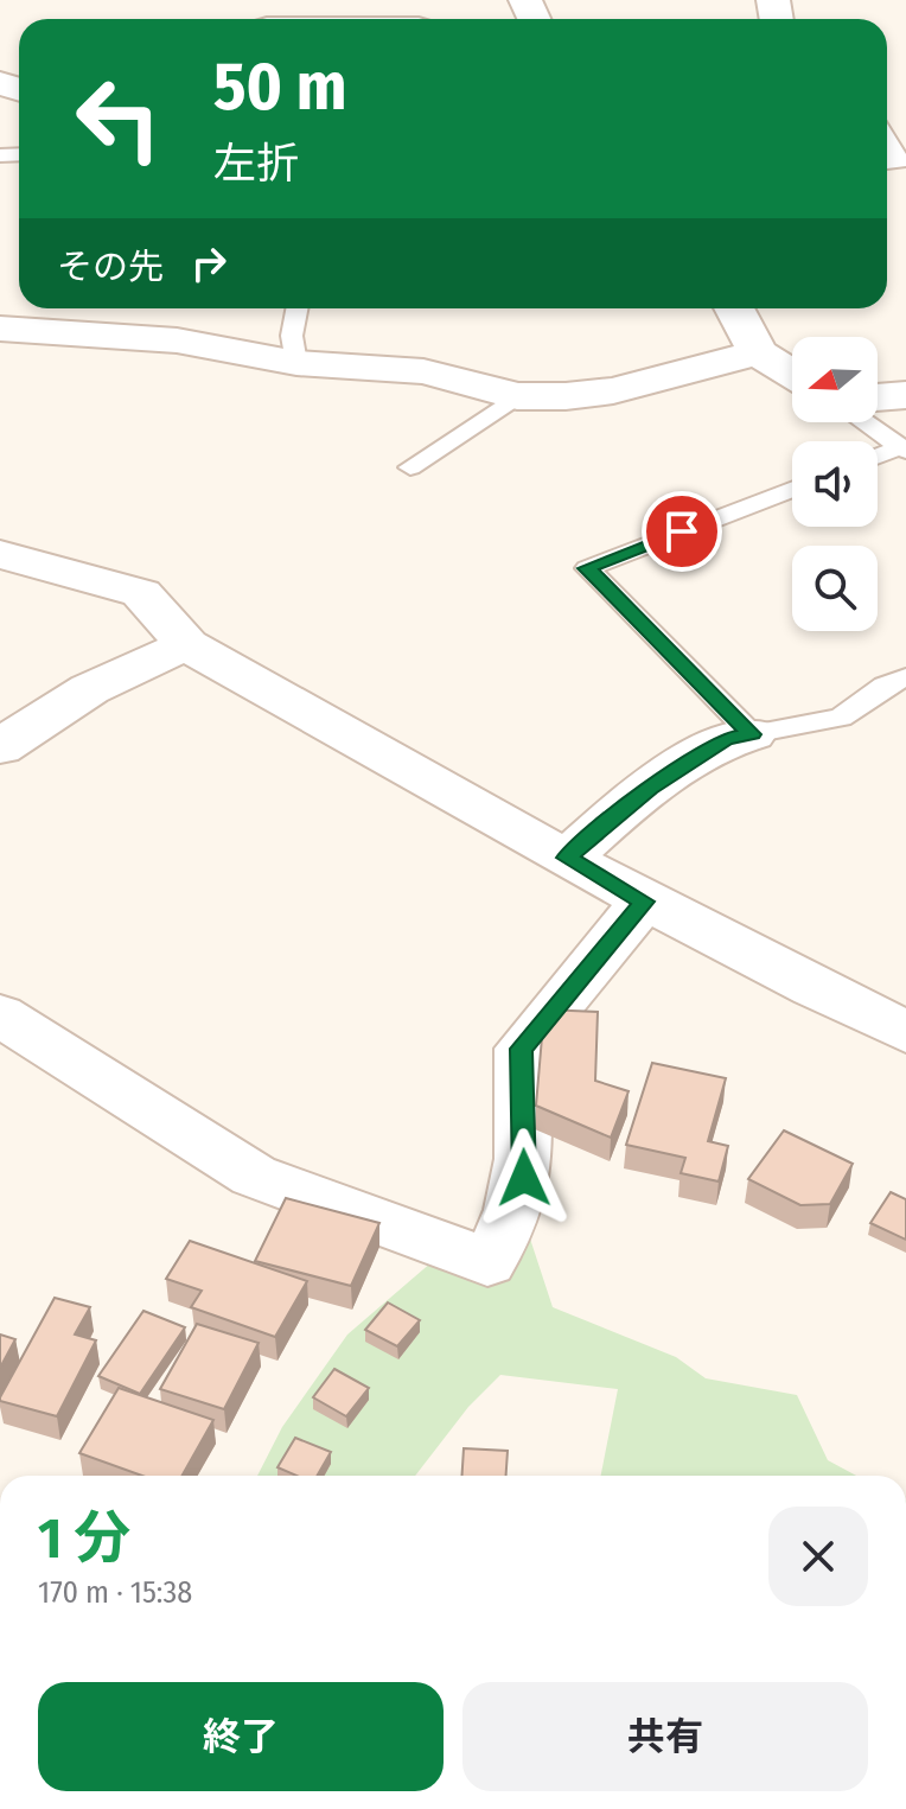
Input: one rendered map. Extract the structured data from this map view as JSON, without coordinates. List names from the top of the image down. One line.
{"north":"left","page":{"turn":["50 m","左折"],"then":"その先","heading":["1 分","170 m · 15:38"],"buttons":["終了","共有"]}}
